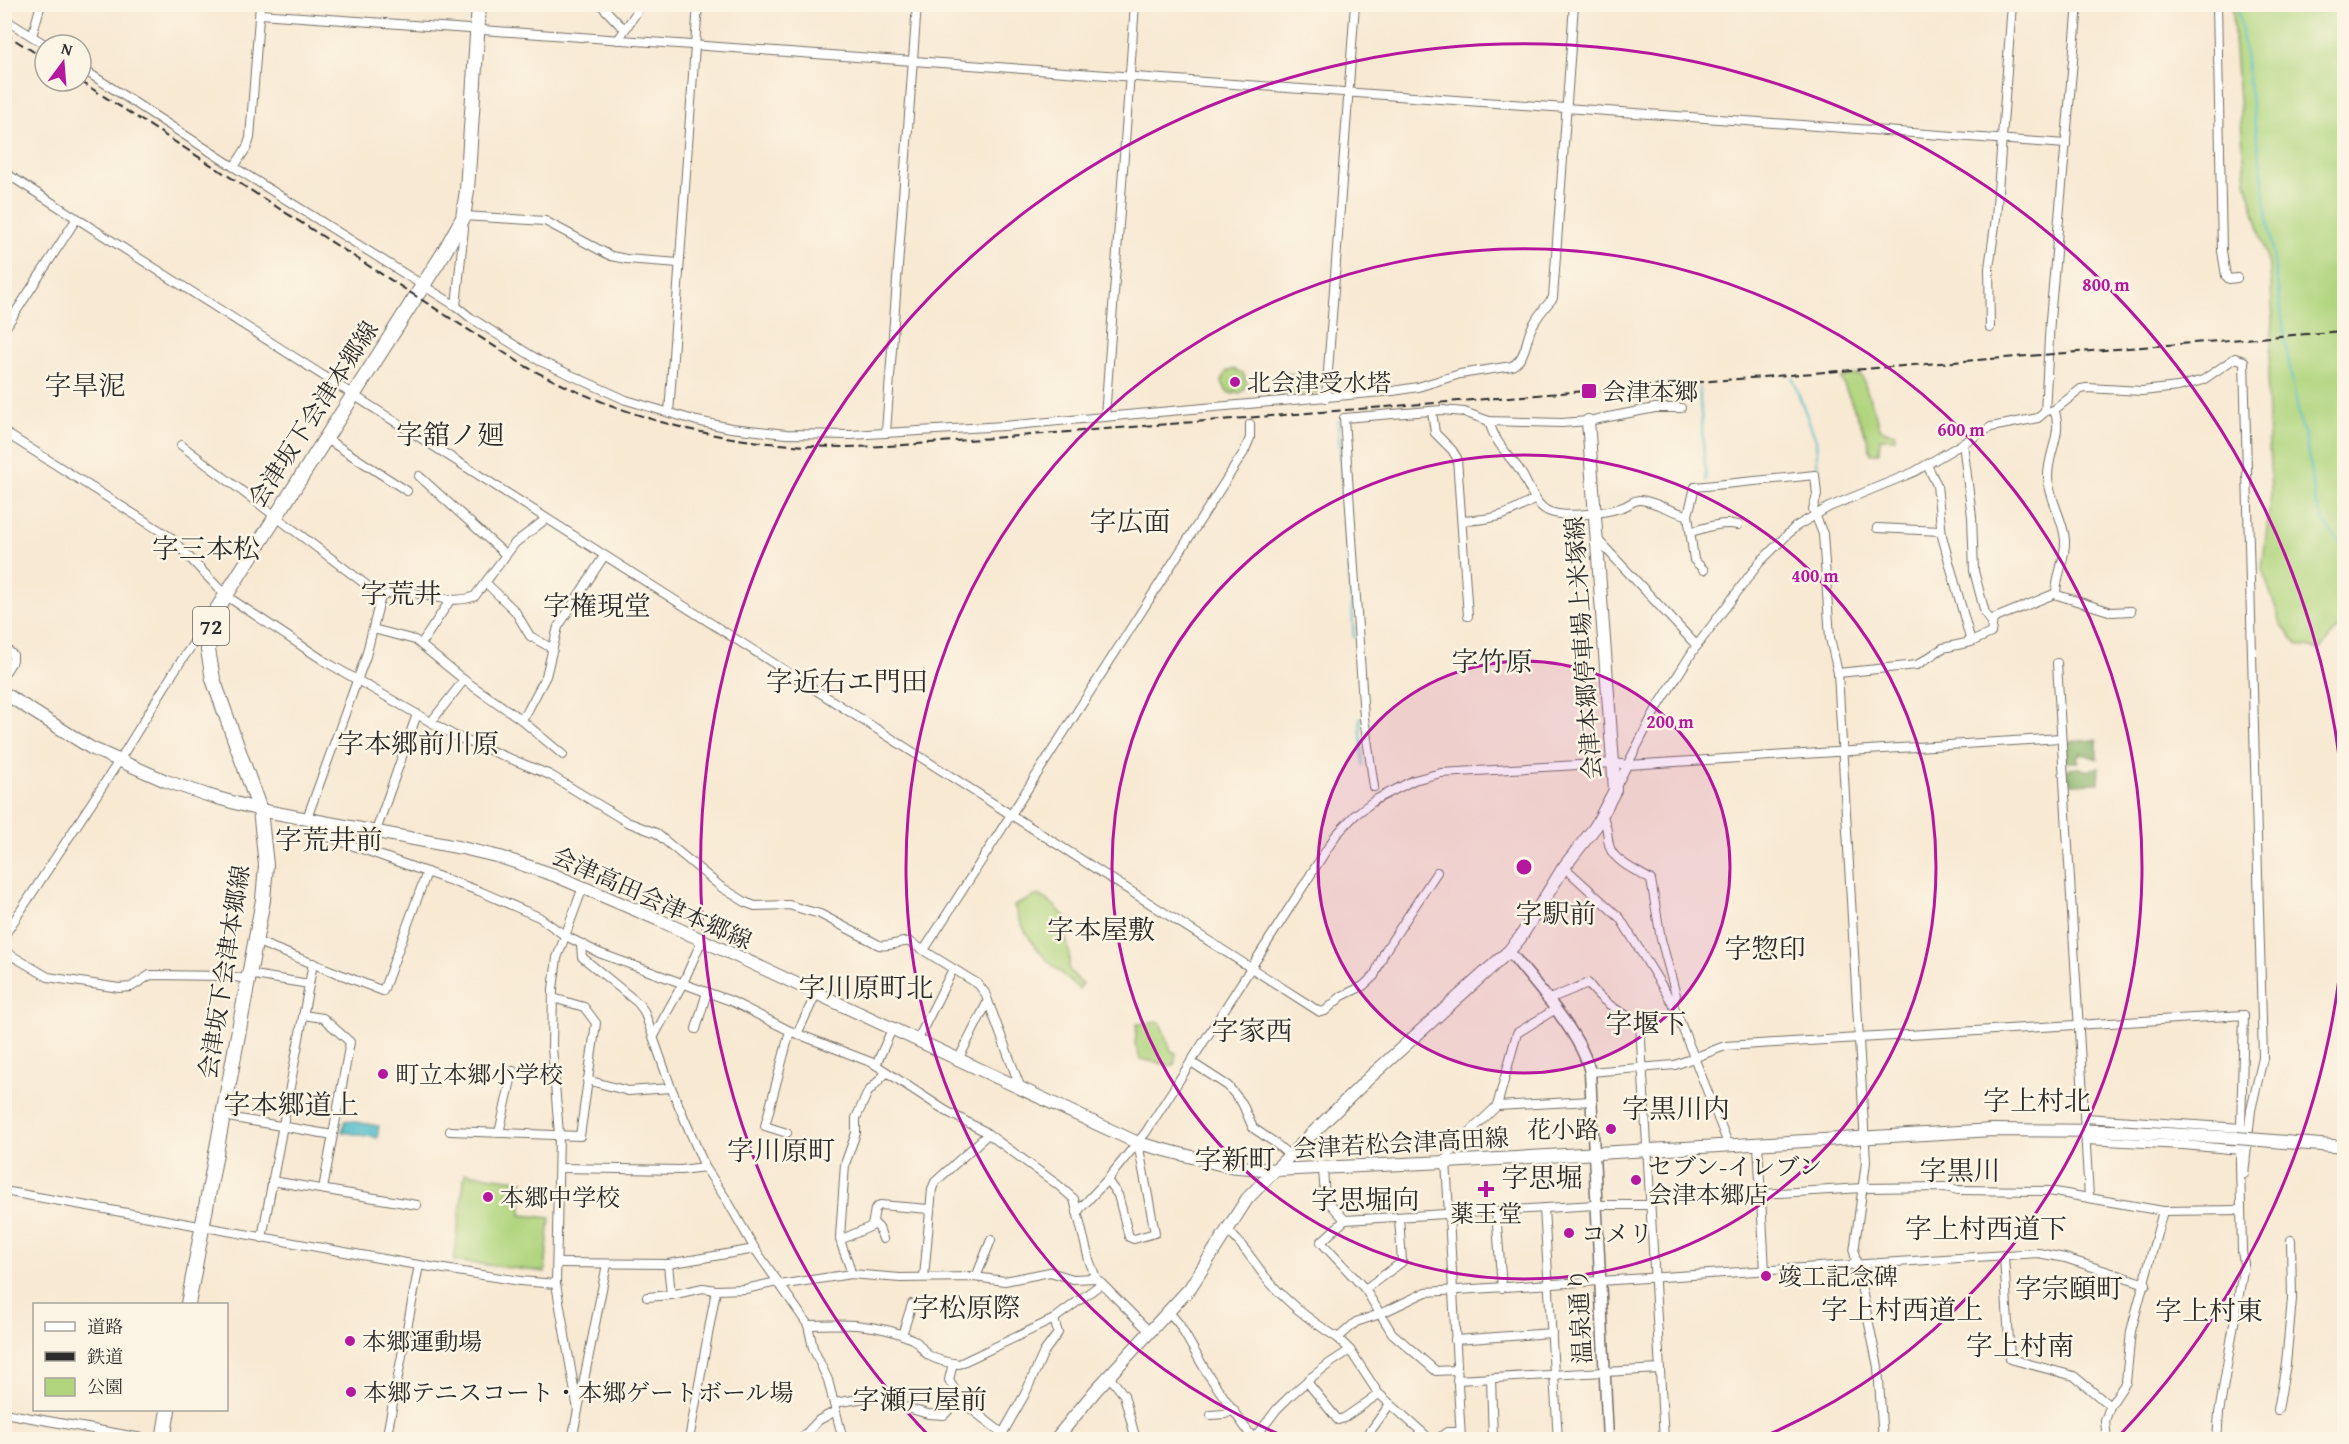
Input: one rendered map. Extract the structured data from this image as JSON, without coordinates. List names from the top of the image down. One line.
{"streets":{"main road":["会津坂下会津本郷線","72","会津本郷停車場上米塚線","会津高田会津本郷線","会津若松会津高田線"],"street":["温泉通り"]},"crossings":[["会津坂下会津本郷線","会津高田会津本郷線"],["会津本郷停車場上米塚線","会津高田会津本郷線"],["会津本郷停車場上米塚線","会津若松会津高田線"],["会津高田会津本郷線","会津若松会津高田線"],["会津若松会津高田線","温泉通り"]],"districts":["字旱泥","字舘ノ廻","字広面","字三本松","字荒井","字権現堂","字竹原","字近右エ門田","字本郷前川原","字荒井前","字駅前","字本屋敷","字惣印","字川原町北","字堰下","字家西","字上村北","字本郷道上","字黒川内","字川原町","字新町","字黒川","字思堀","字思堀向","字上村西道下","字宗頤町","字松原際","字上村西道上","字上村東","字上村南","字瀬戸屋前"],"places":{"other":["北会津受水塔","町立本郷小学校","花小路","セブン-イレブン 会津本郷店","本郷中学校","コメリ","竣工記念碑","本郷運動場","本郷テニスコート・本郷ゲートボール場"],"transit":["会津本郷"],"health":["薬王堂"]},"legend":["道路","鉄道","公園"],"north":"top","rings":["800 m","600 m","400 m","200 m"]}
